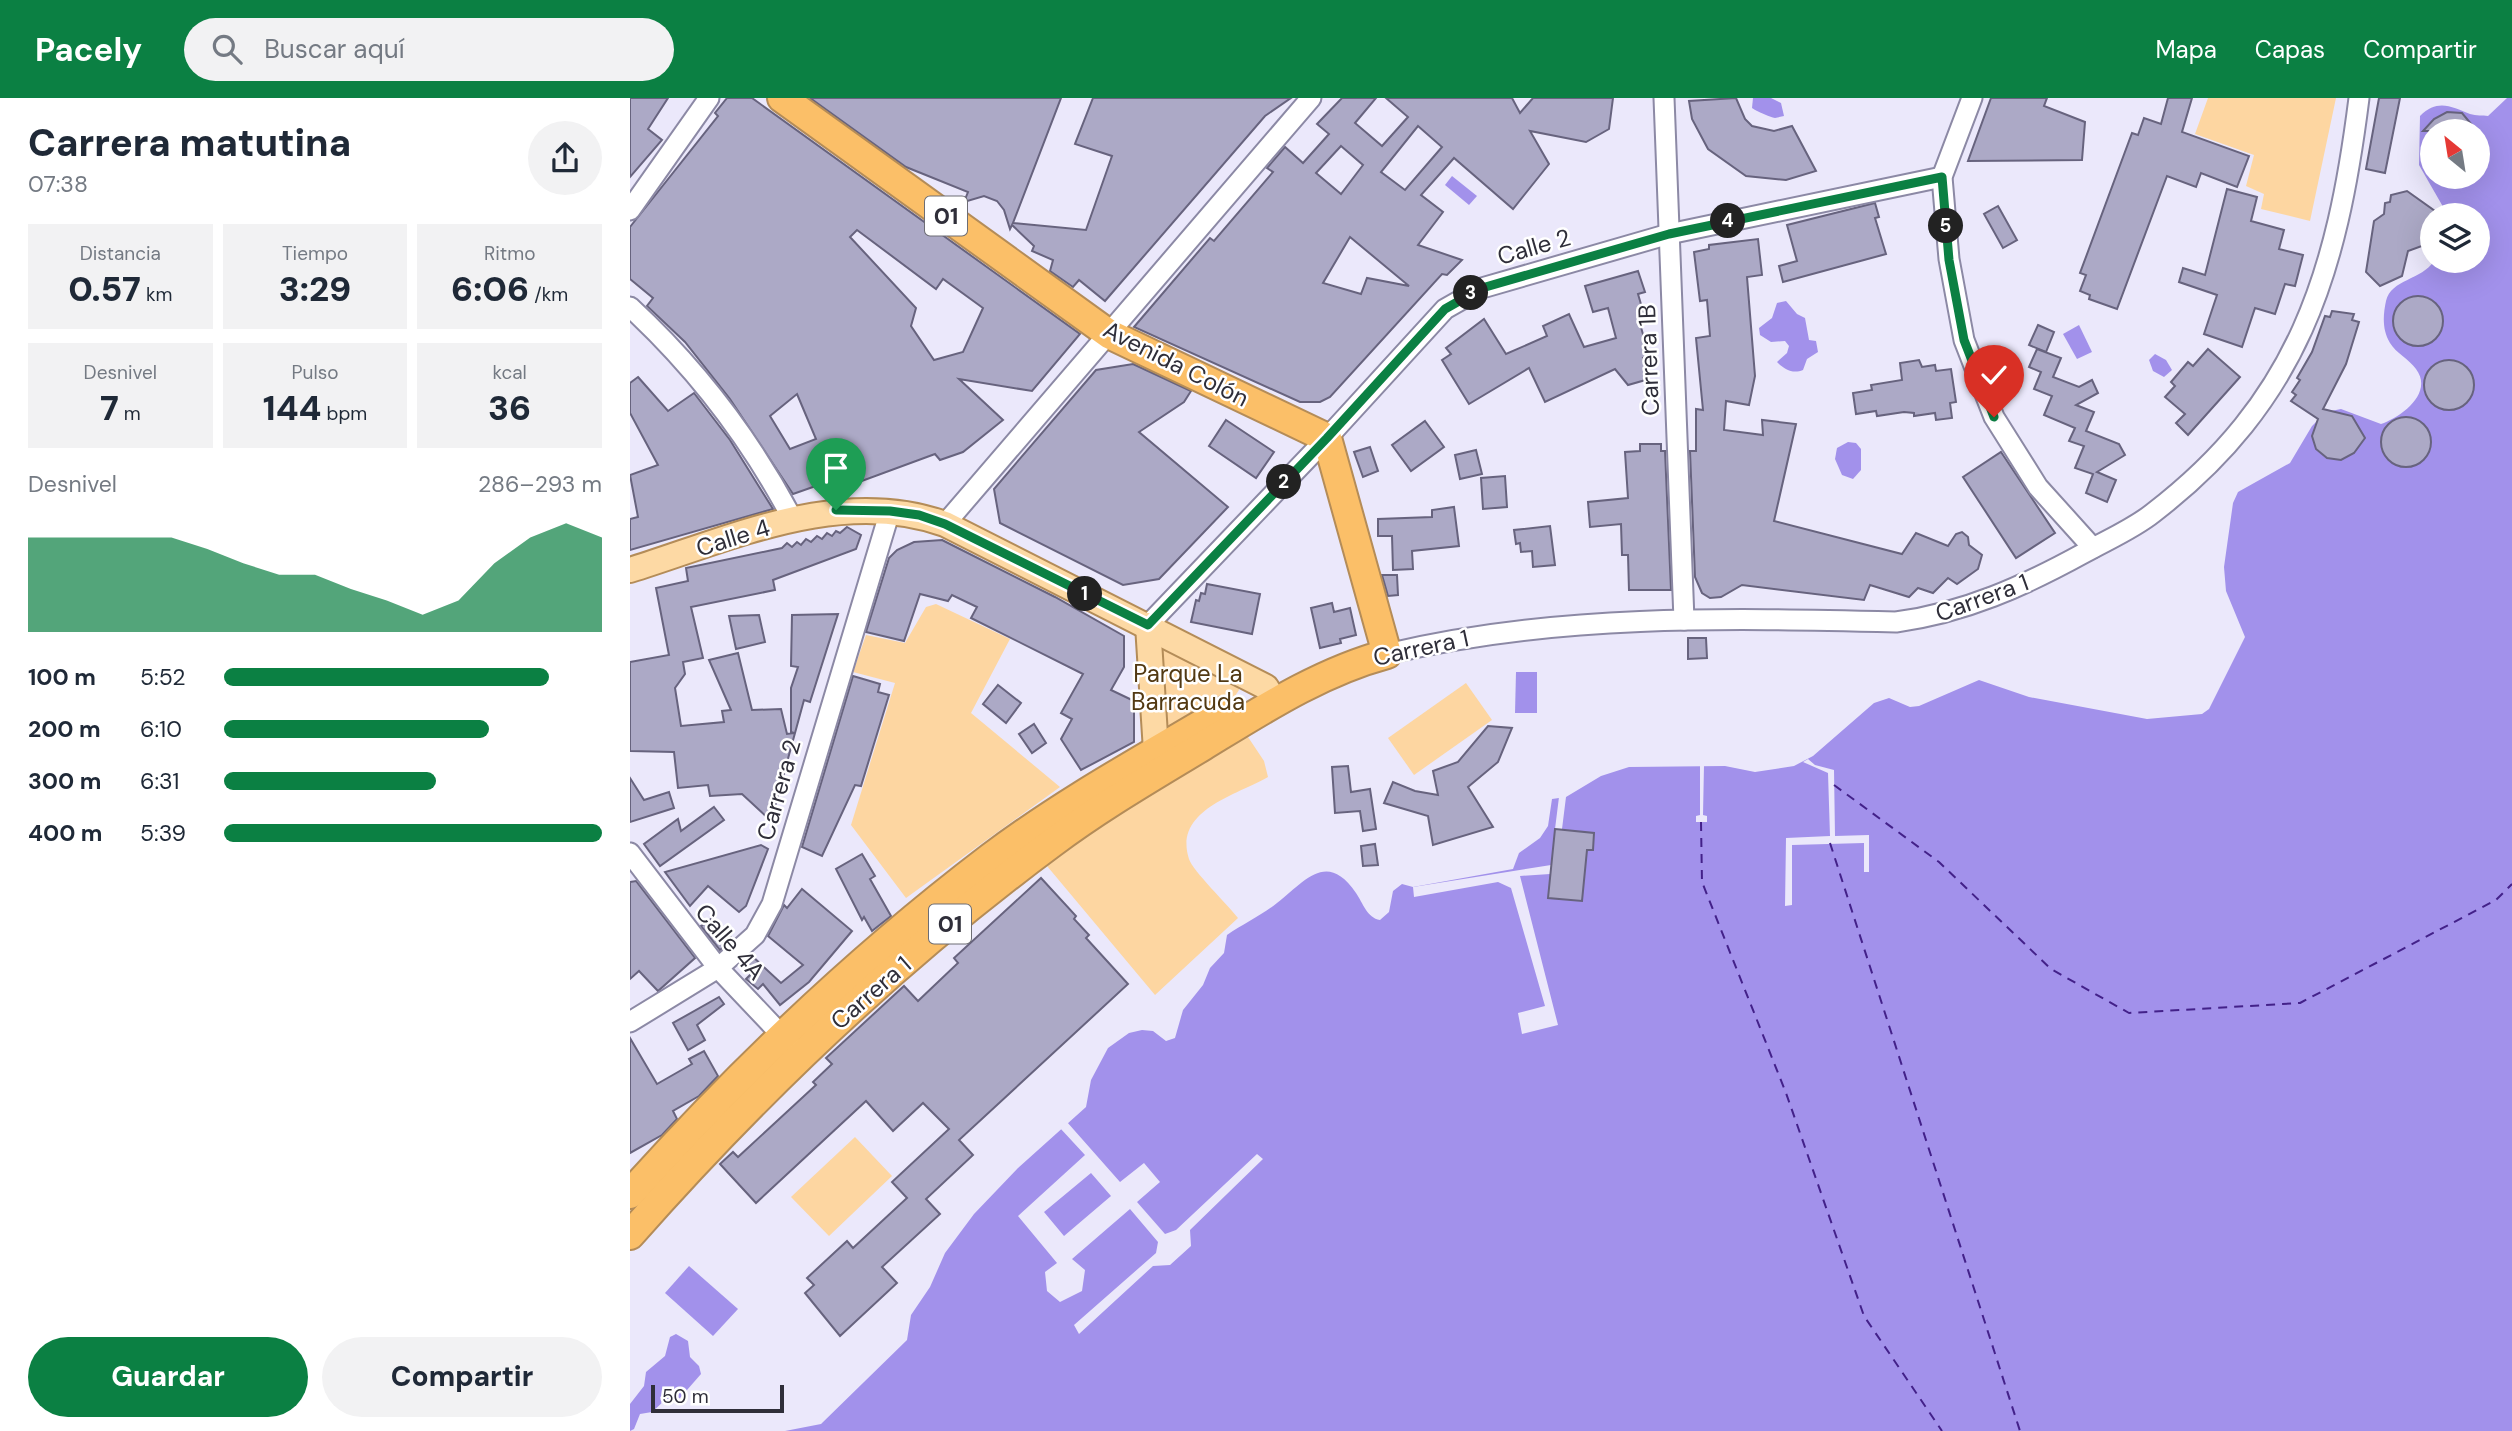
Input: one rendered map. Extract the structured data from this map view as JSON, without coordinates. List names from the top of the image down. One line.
{"streets":{"highway":["01","Avenida Colón","Carrera 1"],"main road":["Calle 4"],"street":["Calle 2","Carrera 1B","Carrera 2","Calle 4A"]},"crossings":[["Calle 2","Carrera 1B"],["Calle 2","Avenida Colón"],["Calle 2","Calle 4"],["Carrera 1B","Carrera 1"],["Calle 4","Carrera 1"],["Calle 4","Carrera 2"],["Carrera 1","Calle 4A"],["Carrera 2","Calle 4A"]],"parks":["Parque La Barracuda"],"scale_bar":"50 m","north":"top left","page":{"header":"Pacely","search":"Buscar aquí","nav":["Mapa","Capas","Compartir"],"heading":["Carrera matutina","07:38"],"pins":["4","5","3","2","1"],"stats":[["Distancia","0.57 km"],["Tiempo","3:29"],["Ritmo","6:06 /km"],["Desnivel","7 m"],["Pulso","144 bpm"],["kcal","36"]],"chart":["Desnivel","286–293 m"],"list":[{"name":"100 m","note":"5:52"},{"name":"200 m","note":"6:10"},{"name":"300 m","note":"6:31"},{"name":"400 m","note":"5:39"}],"buttons":["Guardar","Compartir"],"scale":"50 m"}}
